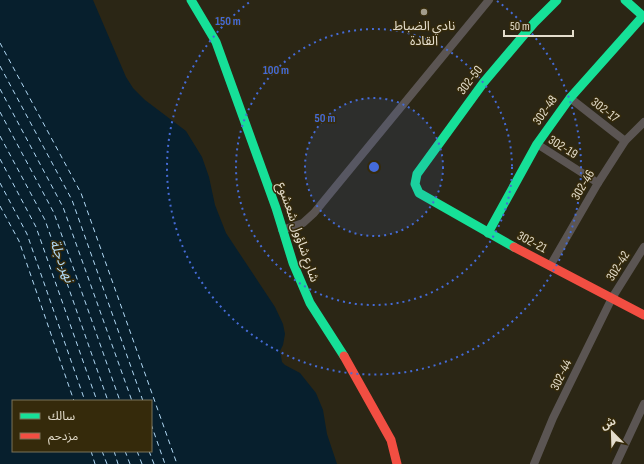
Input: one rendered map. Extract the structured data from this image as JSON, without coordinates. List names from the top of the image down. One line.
{"streets":{"street":["302-50","302-48","302-17","302-19","302-46","شارع شاؤول شعشوع","302-21","302-42","302-44"]},"crossings":[["302-50","302-21"],["302-48","302-17"],["302-48","302-19"],["302-48","302-21"],["302-17","302-46"],["302-19","302-46"],["302-46","302-21"],["302-21","302-42"],["302-21","302-44"],["302-42","302-44"]],"water":["نهر دجلة"],"places":["نادي الضباط القادة"],"legend":["سالك","مزدحم"],"scale_bar":"50 m","north":"top left","rings":["150 m","100 m","50 m"]}
